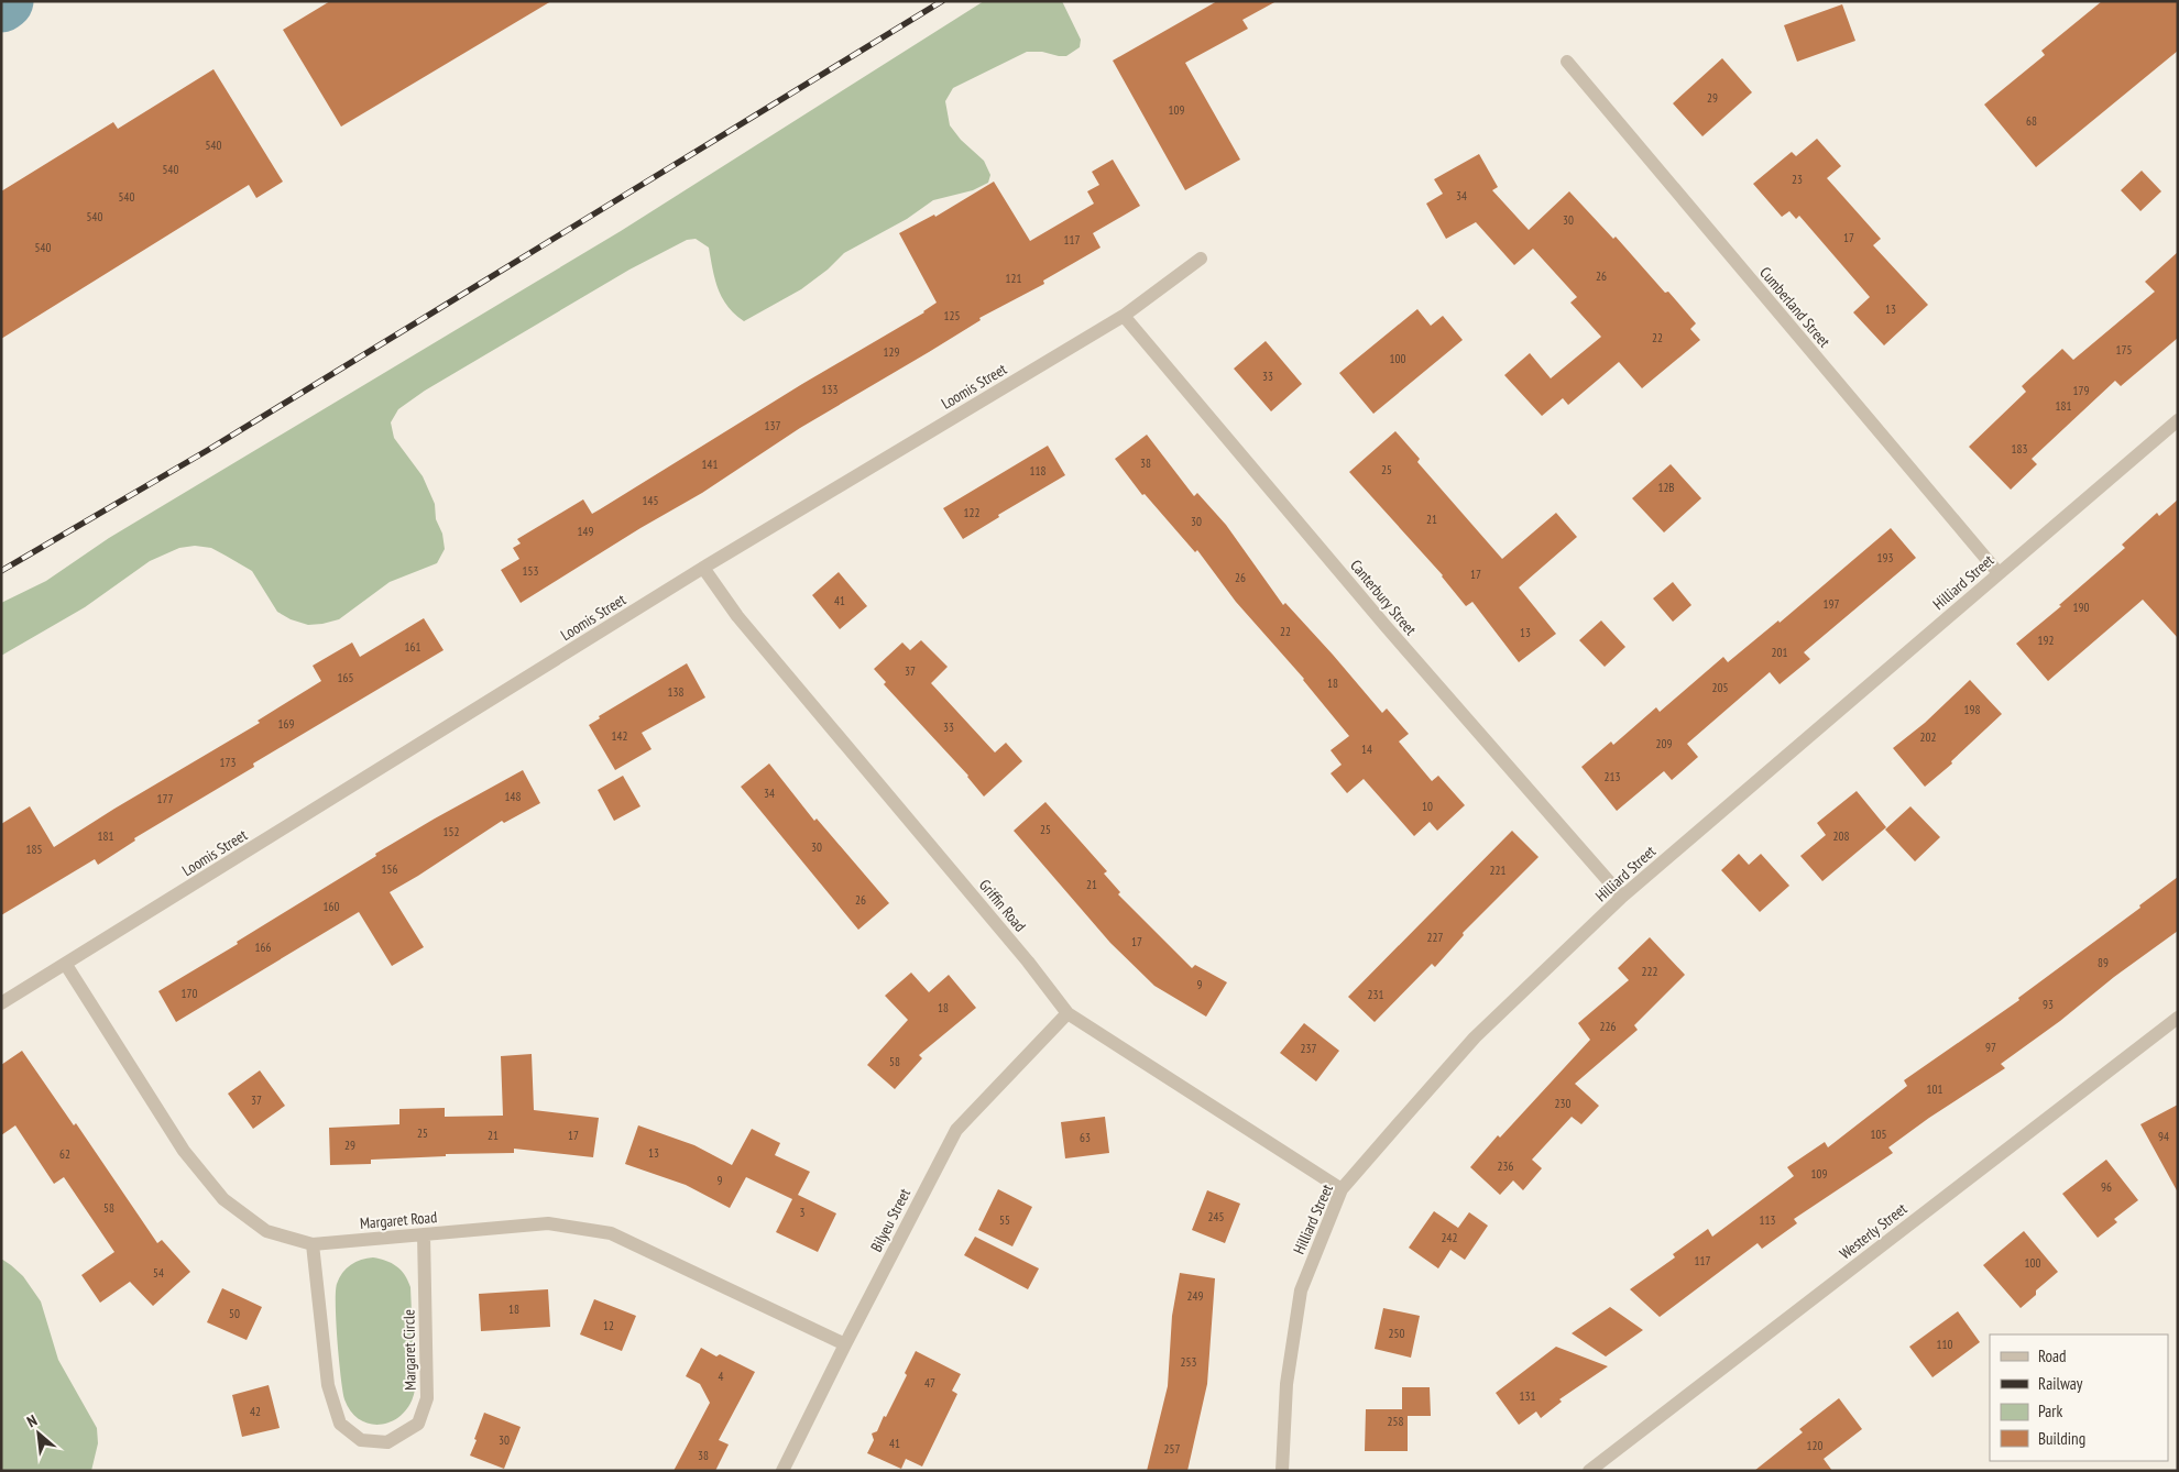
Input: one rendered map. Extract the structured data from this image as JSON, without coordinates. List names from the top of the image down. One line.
{"streets":{"street":["Cumberland Street","Loomis Street","Hilliard Street","Canterbury Street","Griffin Road","Margaret Road","Bilyeu Street","Westerly Street","Margaret Circle"]},"crossings":[["Cumberland Street","Hilliard Street"],["Loomis Street","Canterbury Street"],["Loomis Street","Griffin Road"],["Loomis Street","Margaret Road"],["Hilliard Street","Canterbury Street"],["Hilliard Street","Griffin Road"],["Griffin Road","Bilyeu Street"],["Margaret Road","Bilyeu Street"],["Margaret Road","Margaret Circle"]],"house_numbers":["29","109","68","540","540","23","34","540","540","30","17","117","540","26","121","13","125","22","175","129","100","33","133","179","181","137","183","38","141","25","118","12B","145","122","21","30","149","193","153","17","26","41","197","190","22","13","192","161","201","37","165","18","205","138","198","169","33","142","202","209","14","173","213","34","148","177","10","25","152","181","208","30","185","156","221","21","26","160","227","17","166","89","222","9","170","231","93","18","226","97","237","58","101","37","230","25","105","21","17","94","63","29","13","62","236","109","9","96","58","3","245","55","113","242","117","100","54","249","18","50","12","250","110","253","4","47","131","42","258","30","41","120","257","38"],"legend":["Road","Railway","Park","Building"],"north":"top left"}
